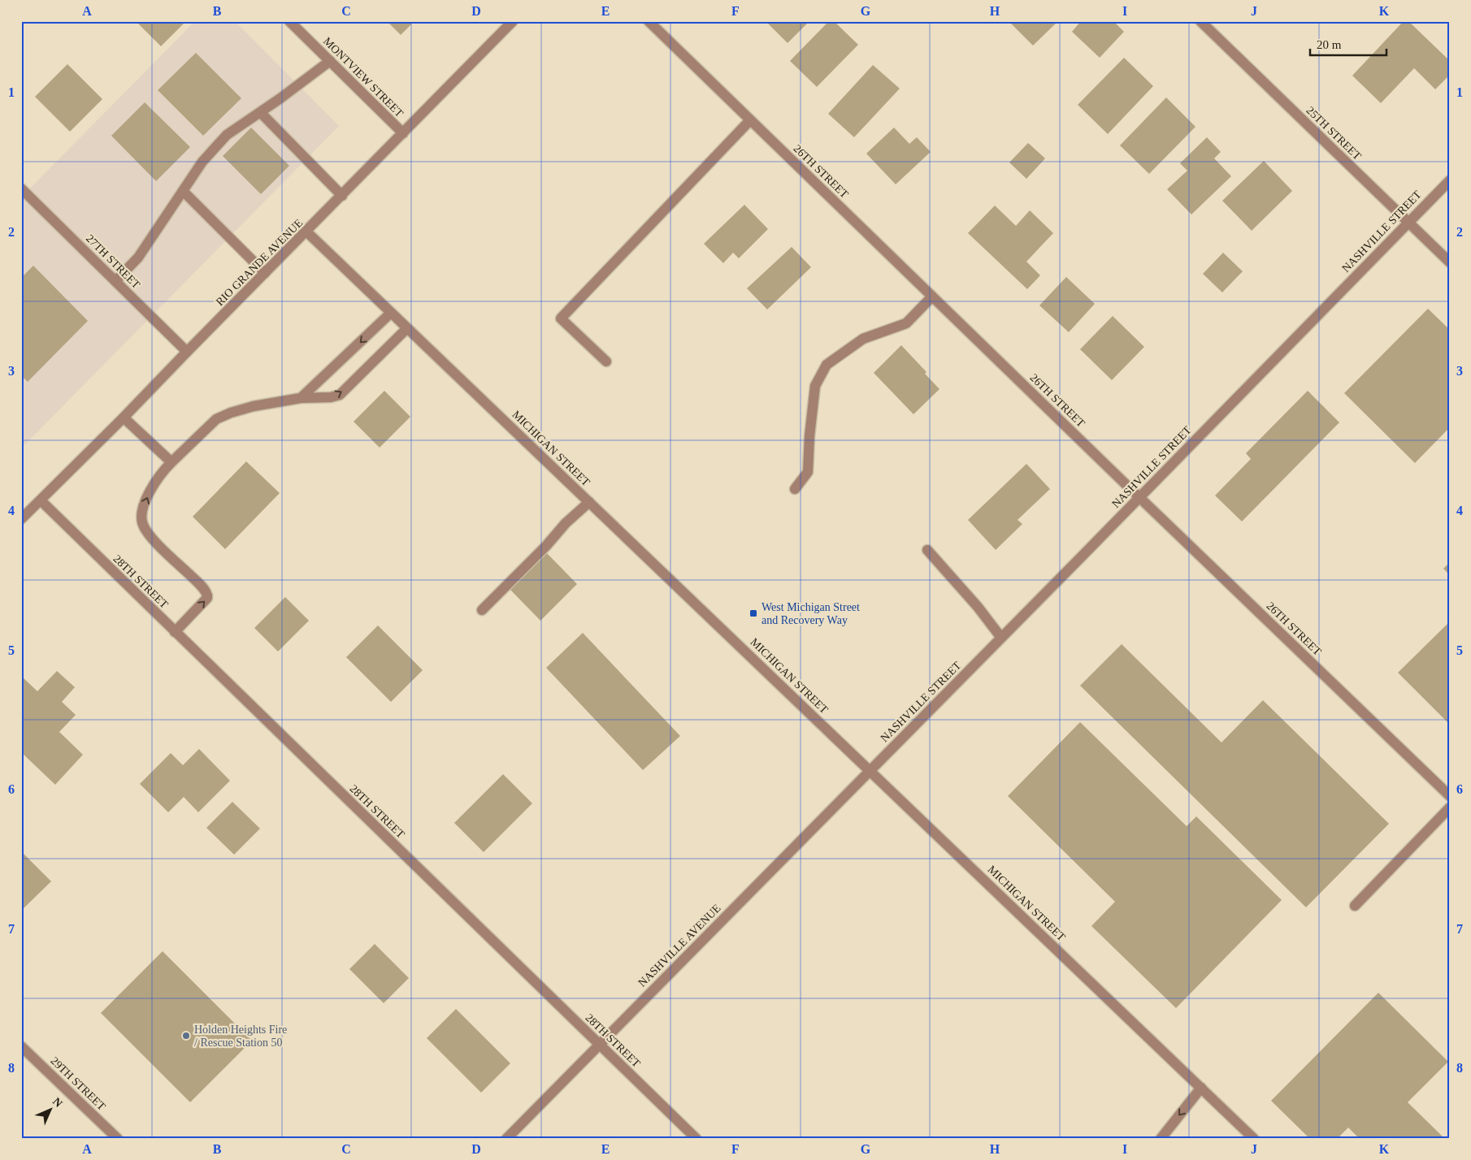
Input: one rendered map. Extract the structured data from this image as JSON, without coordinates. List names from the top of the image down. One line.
{"streets":{"street":["MONTVIEW STREET","25TH STREET","26TH STREET","NASHVILLE STREET","27TH STREET","RIO GRANDE AVENUE","MICHIGAN STREET","28TH STREET","NASHVILLE AVENUE","29TH STREET"]},"crossings":[["MONTVIEW STREET","RIO GRANDE AVENUE"],["25TH STREET","NASHVILLE STREET"],["26TH STREET","NASHVILLE STREET"],["NASHVILLE STREET","MICHIGAN STREET"],["NASHVILLE STREET","NASHVILLE AVENUE"],["27TH STREET","RIO GRANDE AVENUE"],["RIO GRANDE AVENUE","MICHIGAN STREET"],["RIO GRANDE AVENUE","28TH STREET"],["MICHIGAN STREET","NASHVILLE AVENUE"],["28TH STREET","NASHVILLE AVENUE"]],"places":{"transit":["West Michigan Street and Recovery Way"],"other":["Holden Heights Fire / Rescue Station 50"]},"scale_bar":"20 m","north":"top right","grid":{"columns":["A","B","C","D","E","F","G","H","I","J","K"],"rows":["1","2","3","4","5","6","7","8"]}}
